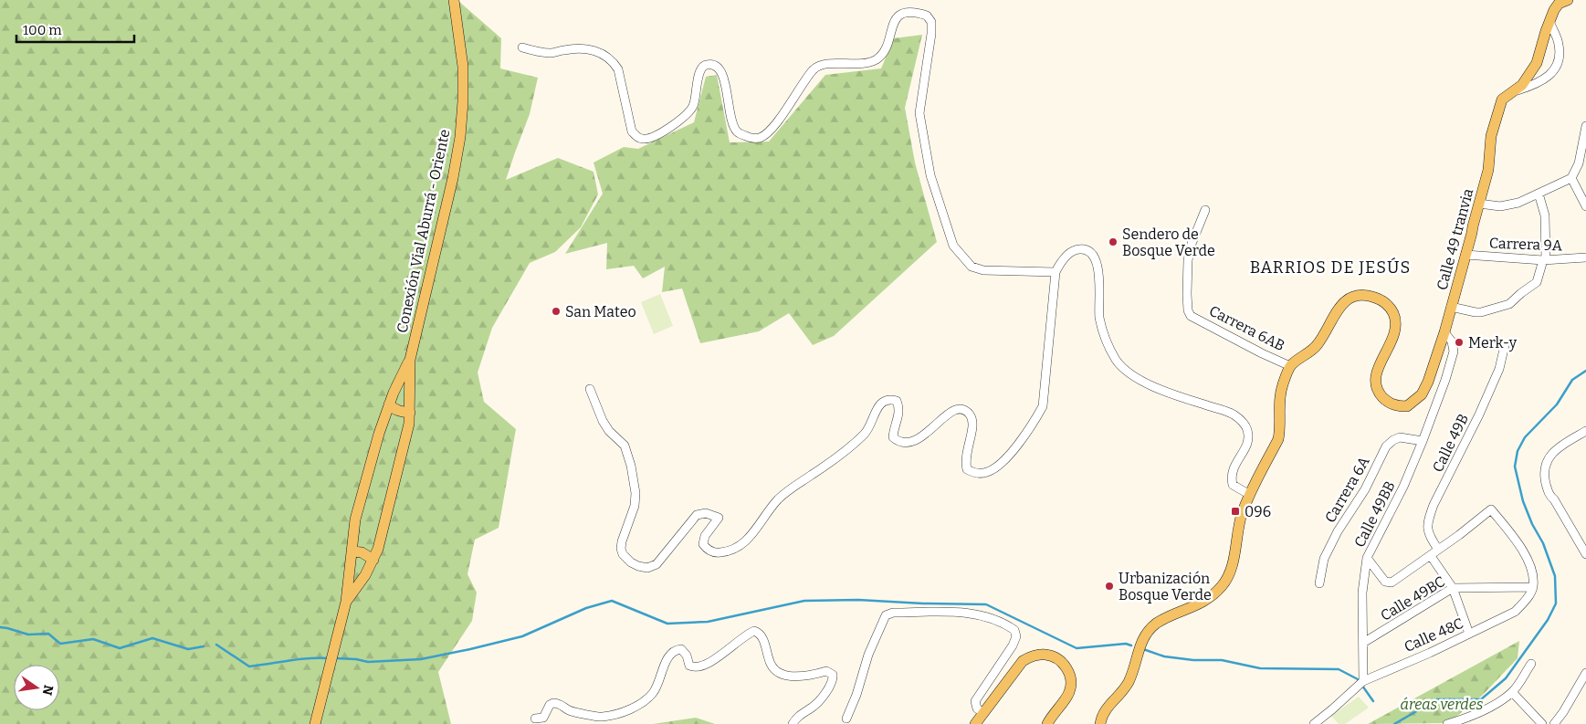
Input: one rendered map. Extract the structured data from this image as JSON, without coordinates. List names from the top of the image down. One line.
{"streets":{"main road":["Conexión Vial Aburrá - Oriente","Calle 49 tranvia"],"street":["Carrera 9A","Carrera 6AB","Calle 49B","Carrera 6A","Calle 49BB","Calle 49BC","Calle 48C"]},"crossings":[["Calle 49 tranvia","Carrera 9A"],["Calle 49 tranvia","Carrera 6AB"],["Calle 49 tranvia","Calle 49BB"],["Carrera 6A","Calle 49BB"],["Calle 49BB","Calle 49BC"],["Calle 49BB","Calle 48C"],["Calle 49BC","Calle 48C"]],"districts":["BARRIOS DE JESÚS"],"parks":["áreas verdes"],"places":{"other":["Sendero de Bosque Verde","San Mateo","Merk-y","Urbanización Bosque Verde"],"transit":["096"]},"scale_bar":"100 m","north":"right"}
